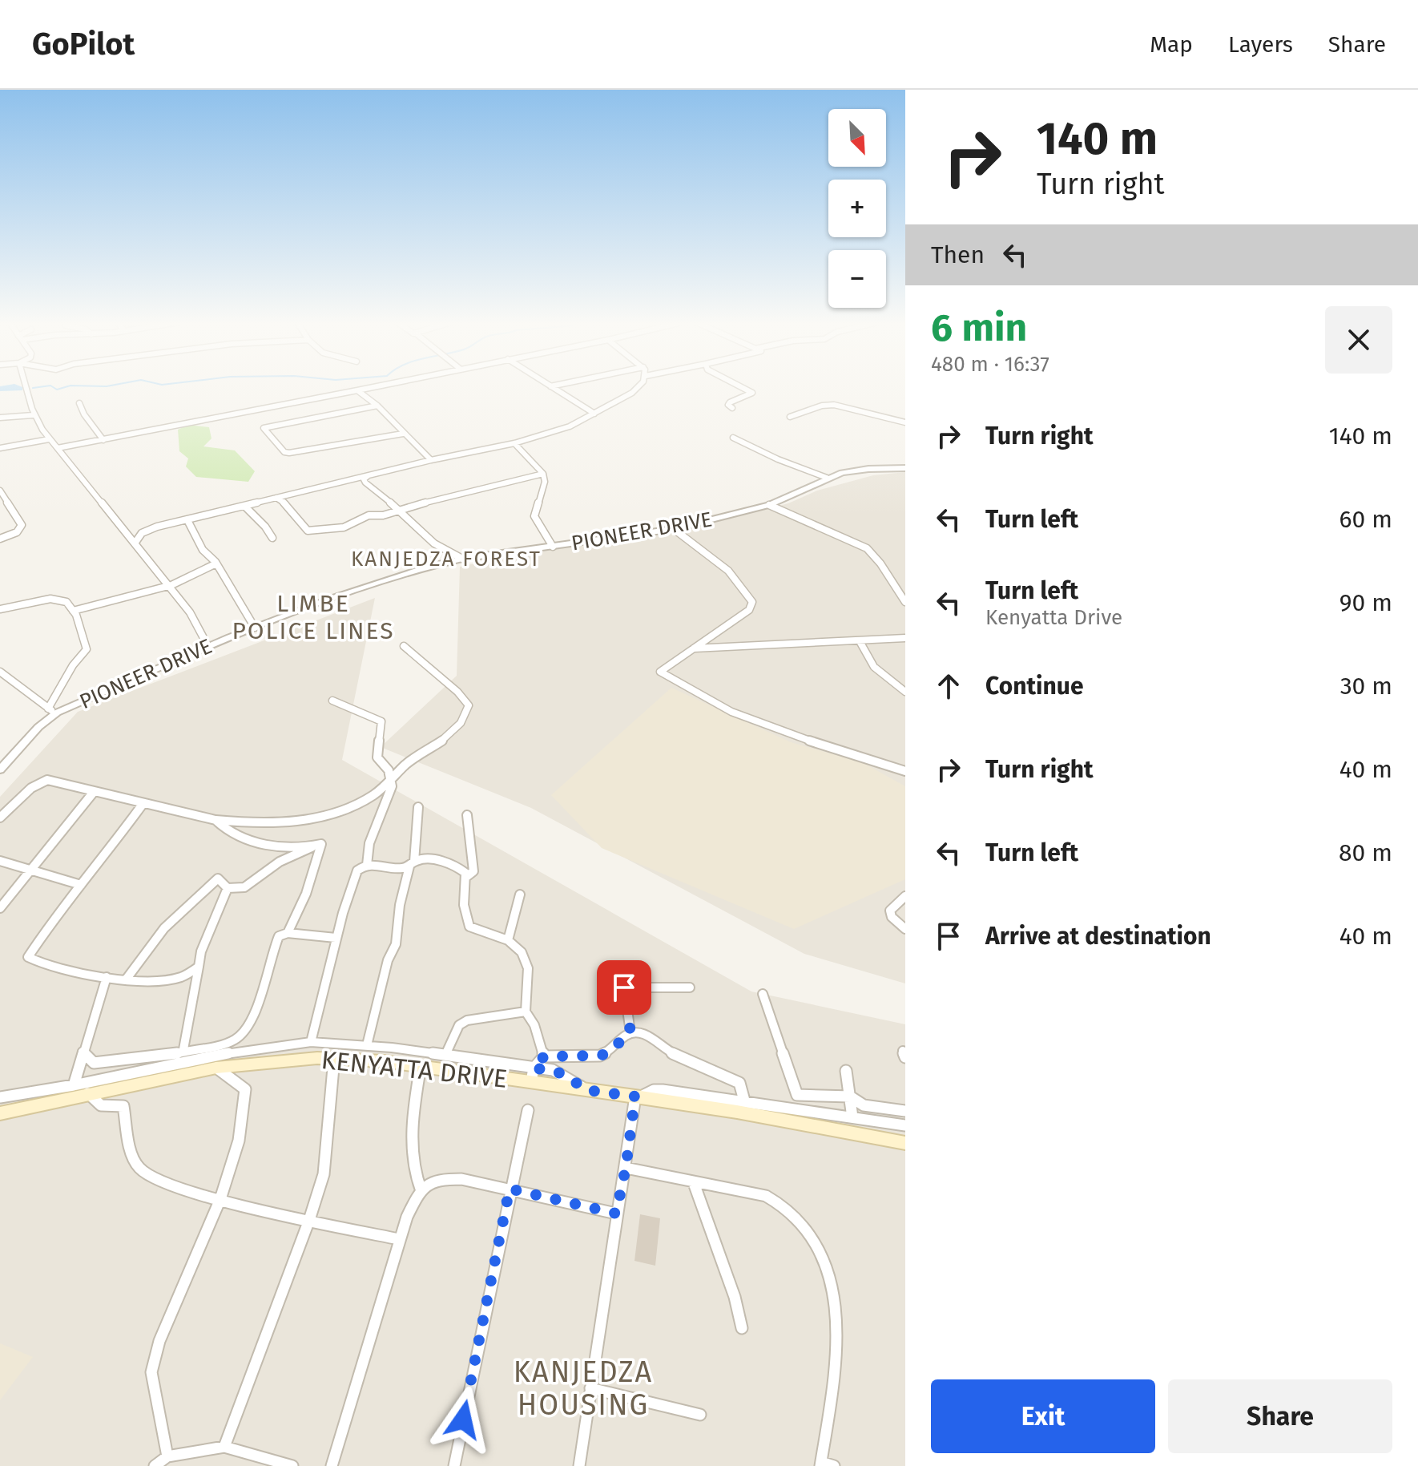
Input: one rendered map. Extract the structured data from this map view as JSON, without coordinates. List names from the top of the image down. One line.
{"streets":{"main road":["KENYATTA DRIVE"],"street":["PIONEER DRIVE"]},"districts":["KANJEDZA FOREST","LIMBE POLICE LINES","KANJEDZA HOUSING"],"north":"bottom right","page":{"header":"GoPilot","nav":["Map","Layers","Share"],"turn":["140 m","Turn right"],"map_buttons":["+","−"],"then":"Then","heading":["6 min","480 m · 16:37"],"list":[{"name":"Turn right","value":"140 m"},{"name":"Turn left","value":"60 m"},{"name":"Turn left","note":"Kenyatta Drive","value":"90 m"},{"name":"Continue","value":"30 m"},{"name":"Turn right","value":"40 m"},{"name":"Turn left","value":"80 m"},{"name":"Arrive at destination","value":"40 m"}],"buttons":["Exit","Share"]}}
